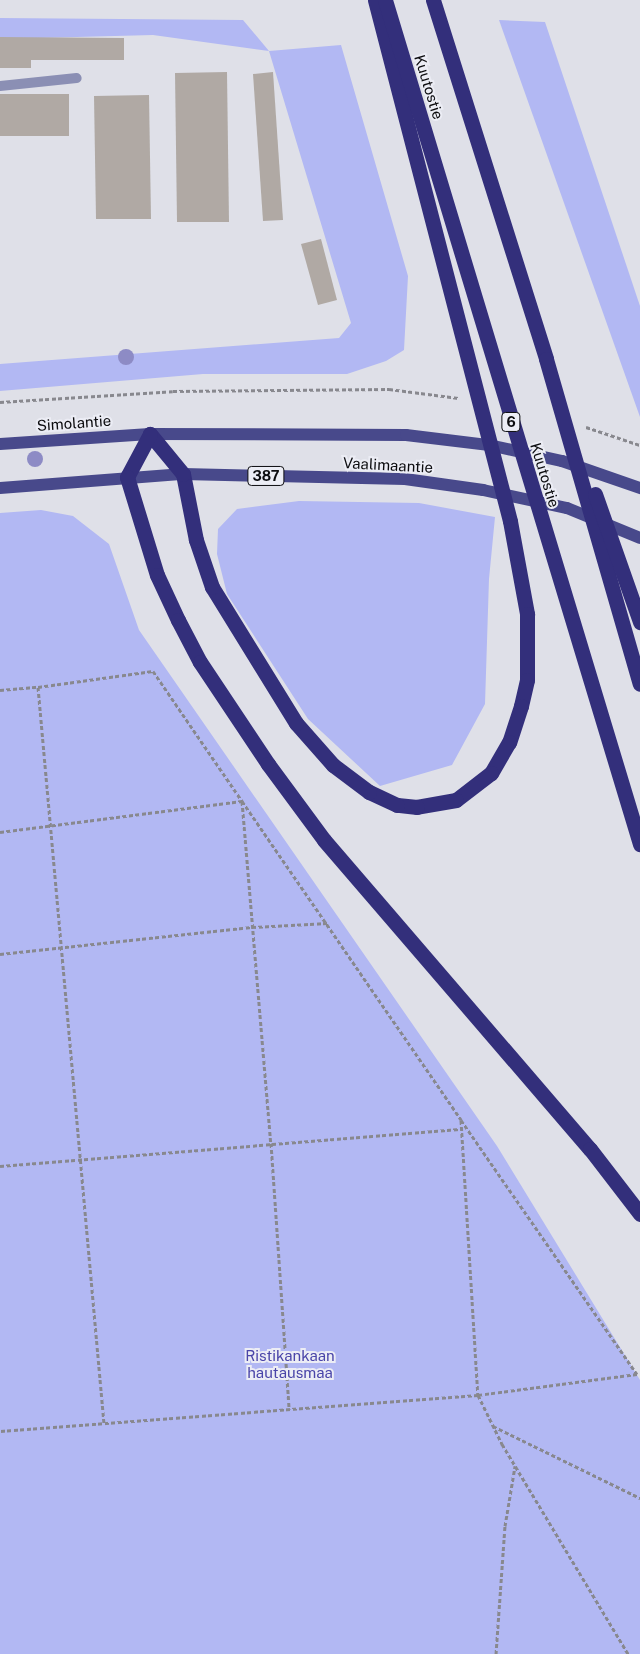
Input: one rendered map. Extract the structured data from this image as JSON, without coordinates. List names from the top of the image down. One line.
{"streets":{"highway":["Kuutostie","6"],"main road":["Simolantie","Vaalimaantie","387"]},"crossings":[["Simolantie","Vaalimaantie"]],"parks":["Ristikankaan hautausmaa"]}
